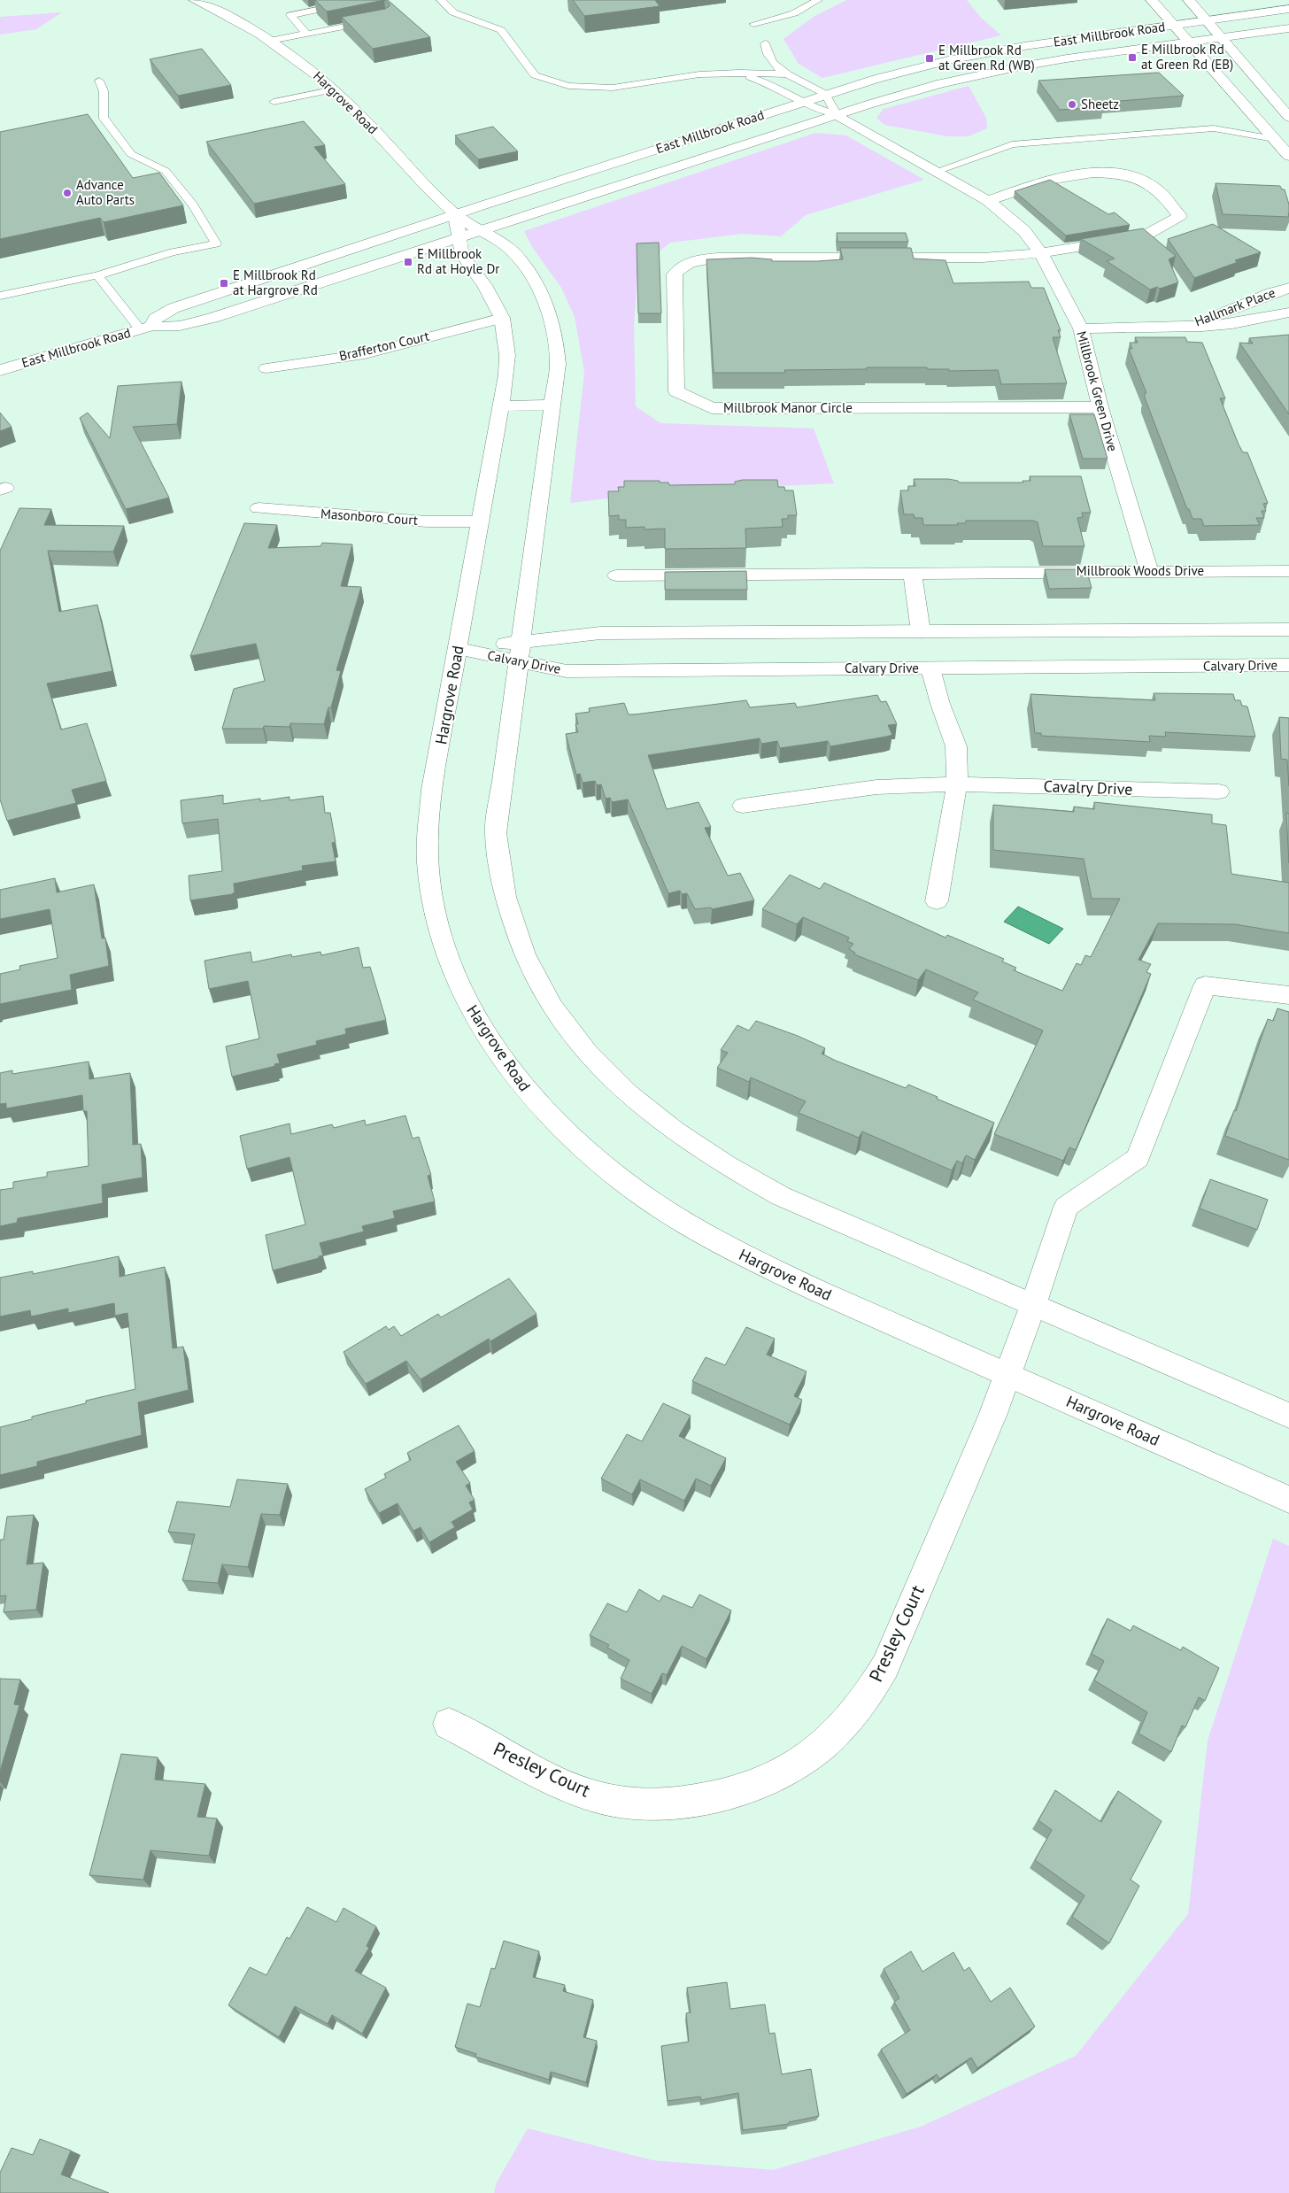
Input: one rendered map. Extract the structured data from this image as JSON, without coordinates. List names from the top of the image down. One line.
{"streets":{"street":["East Millbrook Road","Hargrove Road","Hallmark Place","Brafferton Court","Millbrook Green Drive","Millbrook Manor Circle","Masonboro Court","Millbrook Woods Drive","Calvary Drive","Cavalry Drive","Presley Court"]},"crossings":[["East Millbrook Road","Hargrove Road"],["East Millbrook Road","Millbrook Green Drive"],["Hargrove Road","Brafferton Court"],["Hargrove Road","Masonboro Court"],["Hargrove Road","Calvary Drive"],["Hargrove Road","Presley Court"],["Hallmark Place","Millbrook Green Drive"],["Millbrook Green Drive","Millbrook Manor Circle"],["Millbrook Green Drive","Millbrook Woods Drive"],["Calvary Drive","Cavalry Drive"]],"places":{"transit":["E Millbrook Rd at Green Rd (EB)","E Millbrook Rd at Green Rd (WB)","E Millbrook Rd at Hoyle Dr","E Millbrook Rd at Hargrove Rd"],"other":["Sheetz","Advance Auto Parts"]}}
